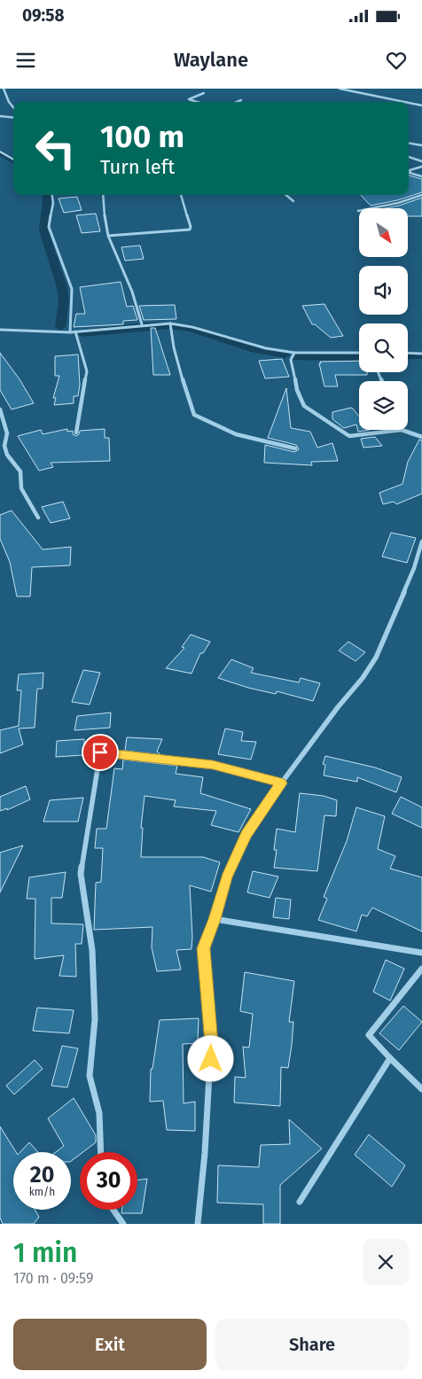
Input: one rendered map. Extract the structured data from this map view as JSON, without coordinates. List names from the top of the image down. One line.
{"north":"bottom right","page":{"status":"09:58","header":"Waylane","turn":["100 m","Turn left"],"speed":"20 km/h","limit":"30","heading":["1 min","170 m · 09:59"],"buttons":["Exit","Share"]}}
